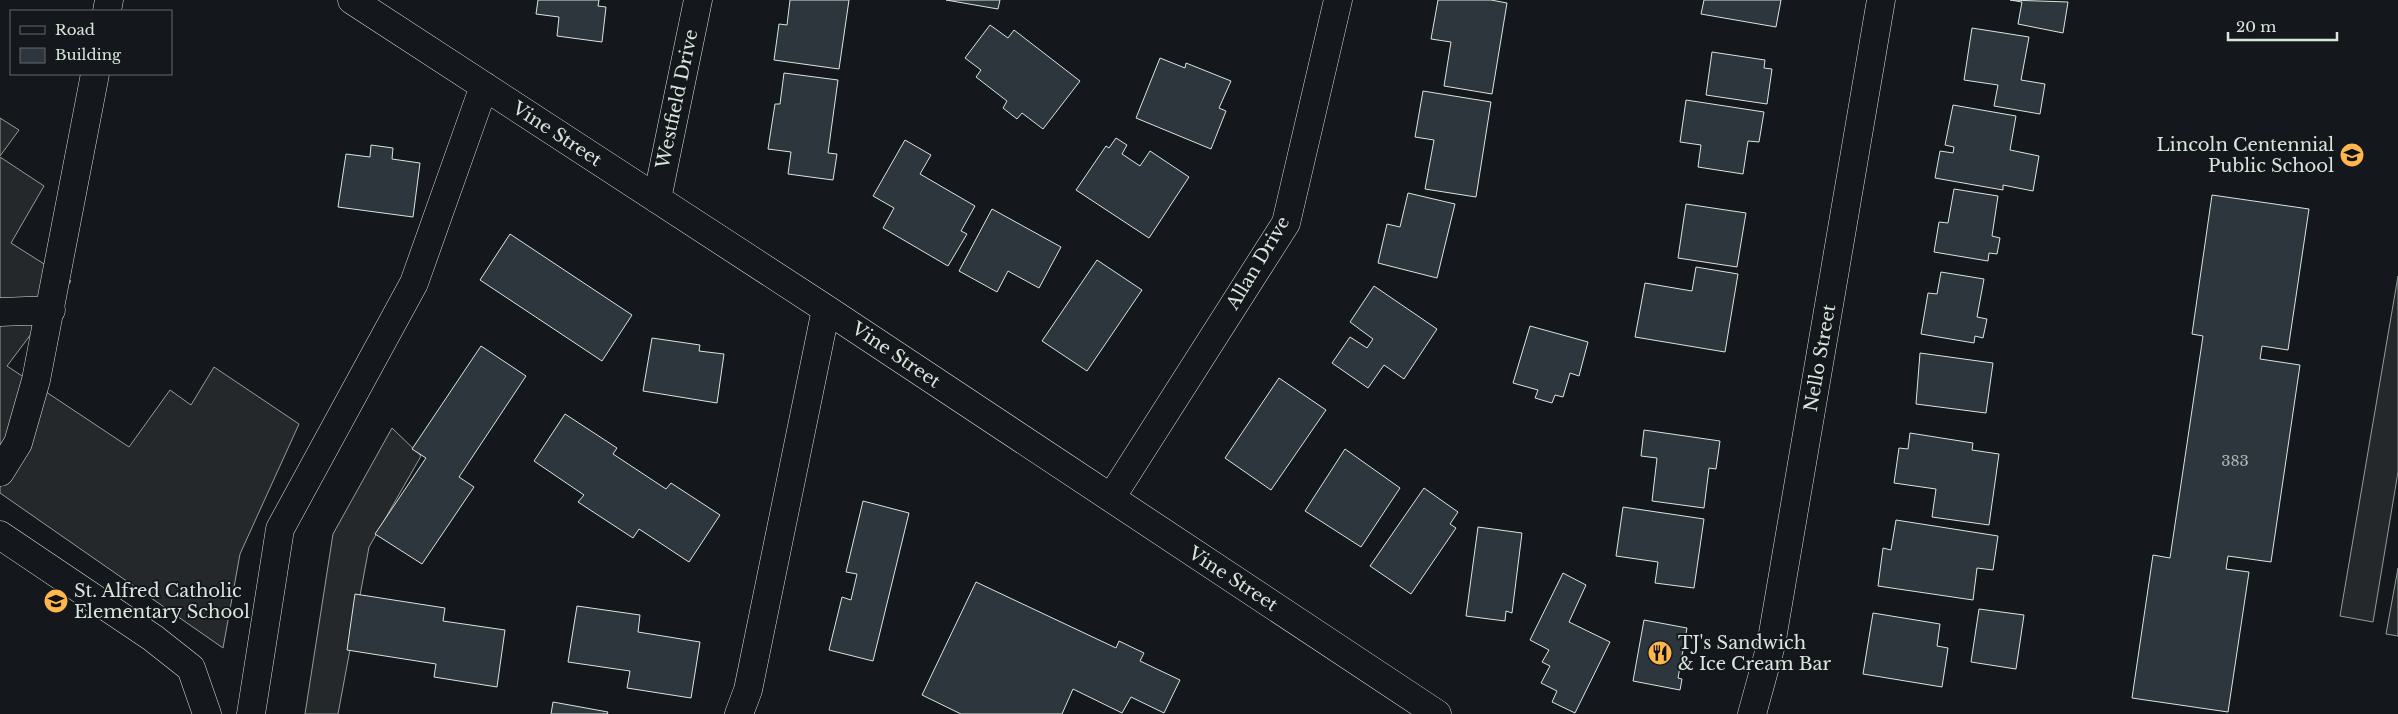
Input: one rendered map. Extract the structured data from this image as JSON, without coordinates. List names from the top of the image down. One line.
{"streets":{"street":["Westfield Drive","Vine Street","Allan Drive","Nello Street"]},"crossings":[["Westfield Drive","Vine Street"],["Vine Street","Allan Drive"]],"places":{"school or university":["Lincoln Centennial Public School","St. Alfred Catholic Elementary School"],"restaurant":["TJ's Sandwich & Ice Cream Bar"]},"house_numbers":["383"],"legend":["Road","Building"],"scale_bar":"20 m"}
